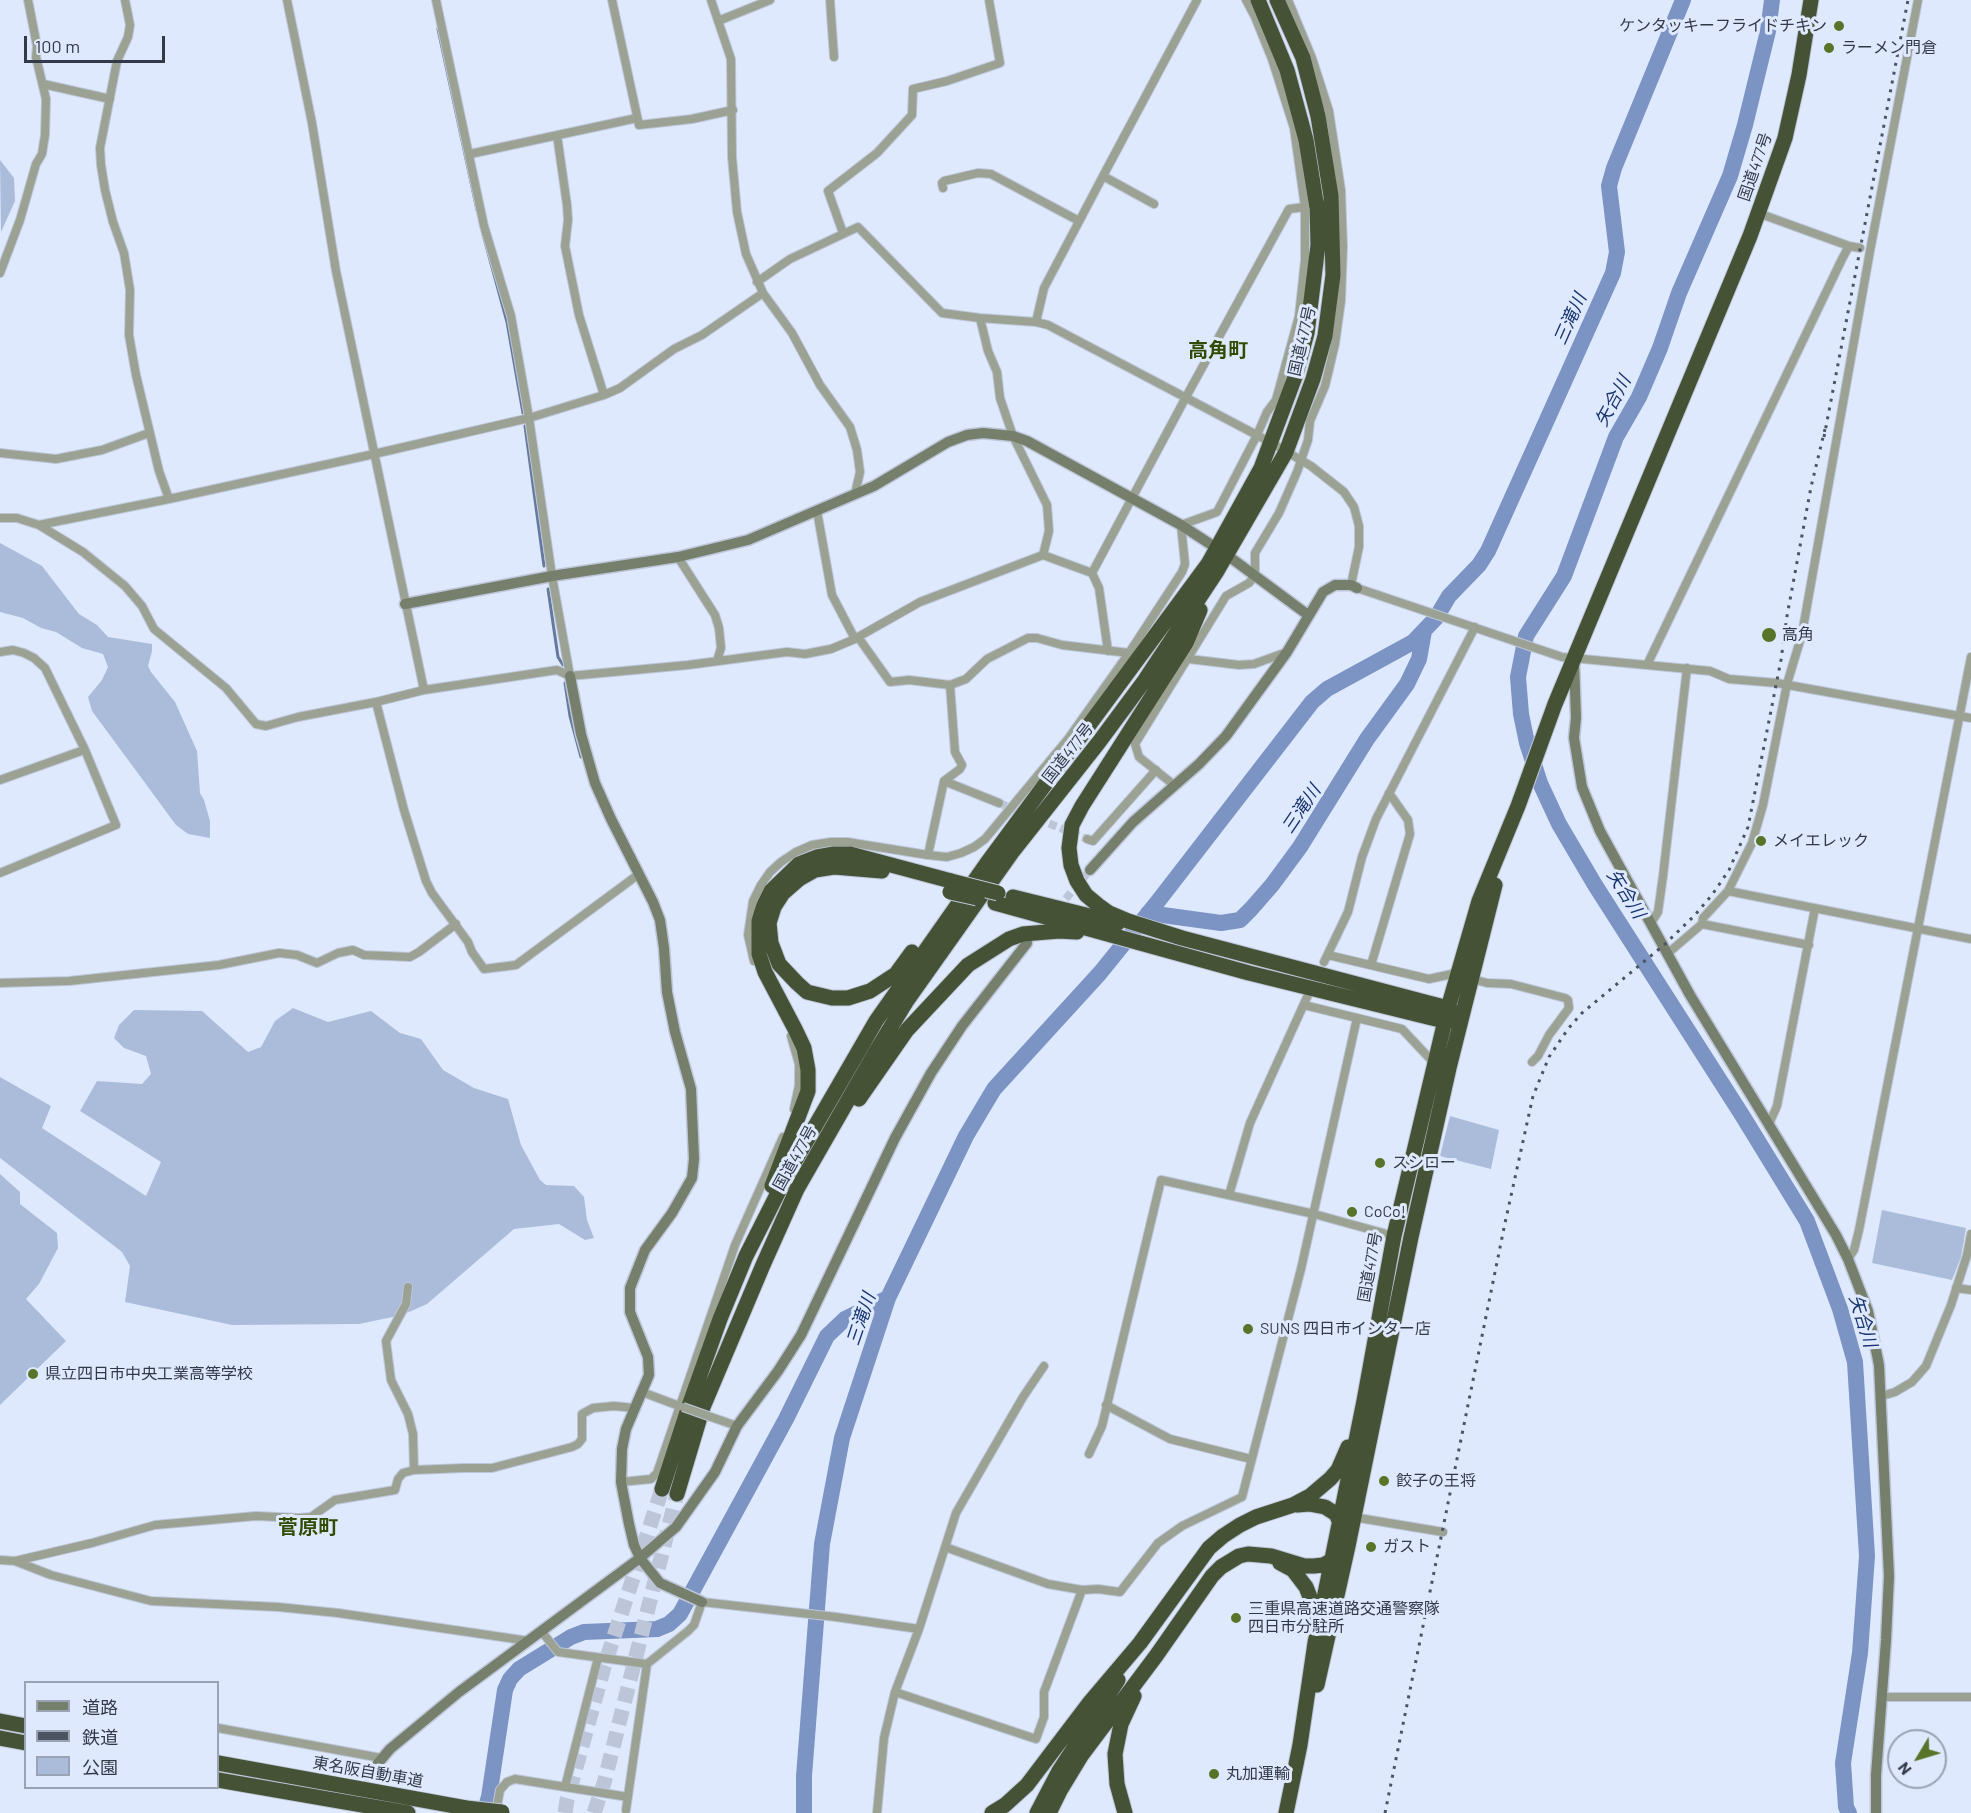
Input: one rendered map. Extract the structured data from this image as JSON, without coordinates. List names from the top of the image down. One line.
{"streets":{"highway":["国道477号","東名阪自動車道"]},"districts":["高角町","菅原町"],"water":["三滝川","矢合川"],"places":["ケンタッキーフライドチキン","ラーメン門倉","高角","メイエレック","スシロー","CoCo!","SUNS 四日市インター店","県立四日市中央工業高等学校","餃子の王将","ガスト","三重県高速道路交通警察隊 四日市分駐所","丸加運輸"],"legend":["道路","鉄道","公園"],"scale_bar":"100 m","north":"bottom left"}
